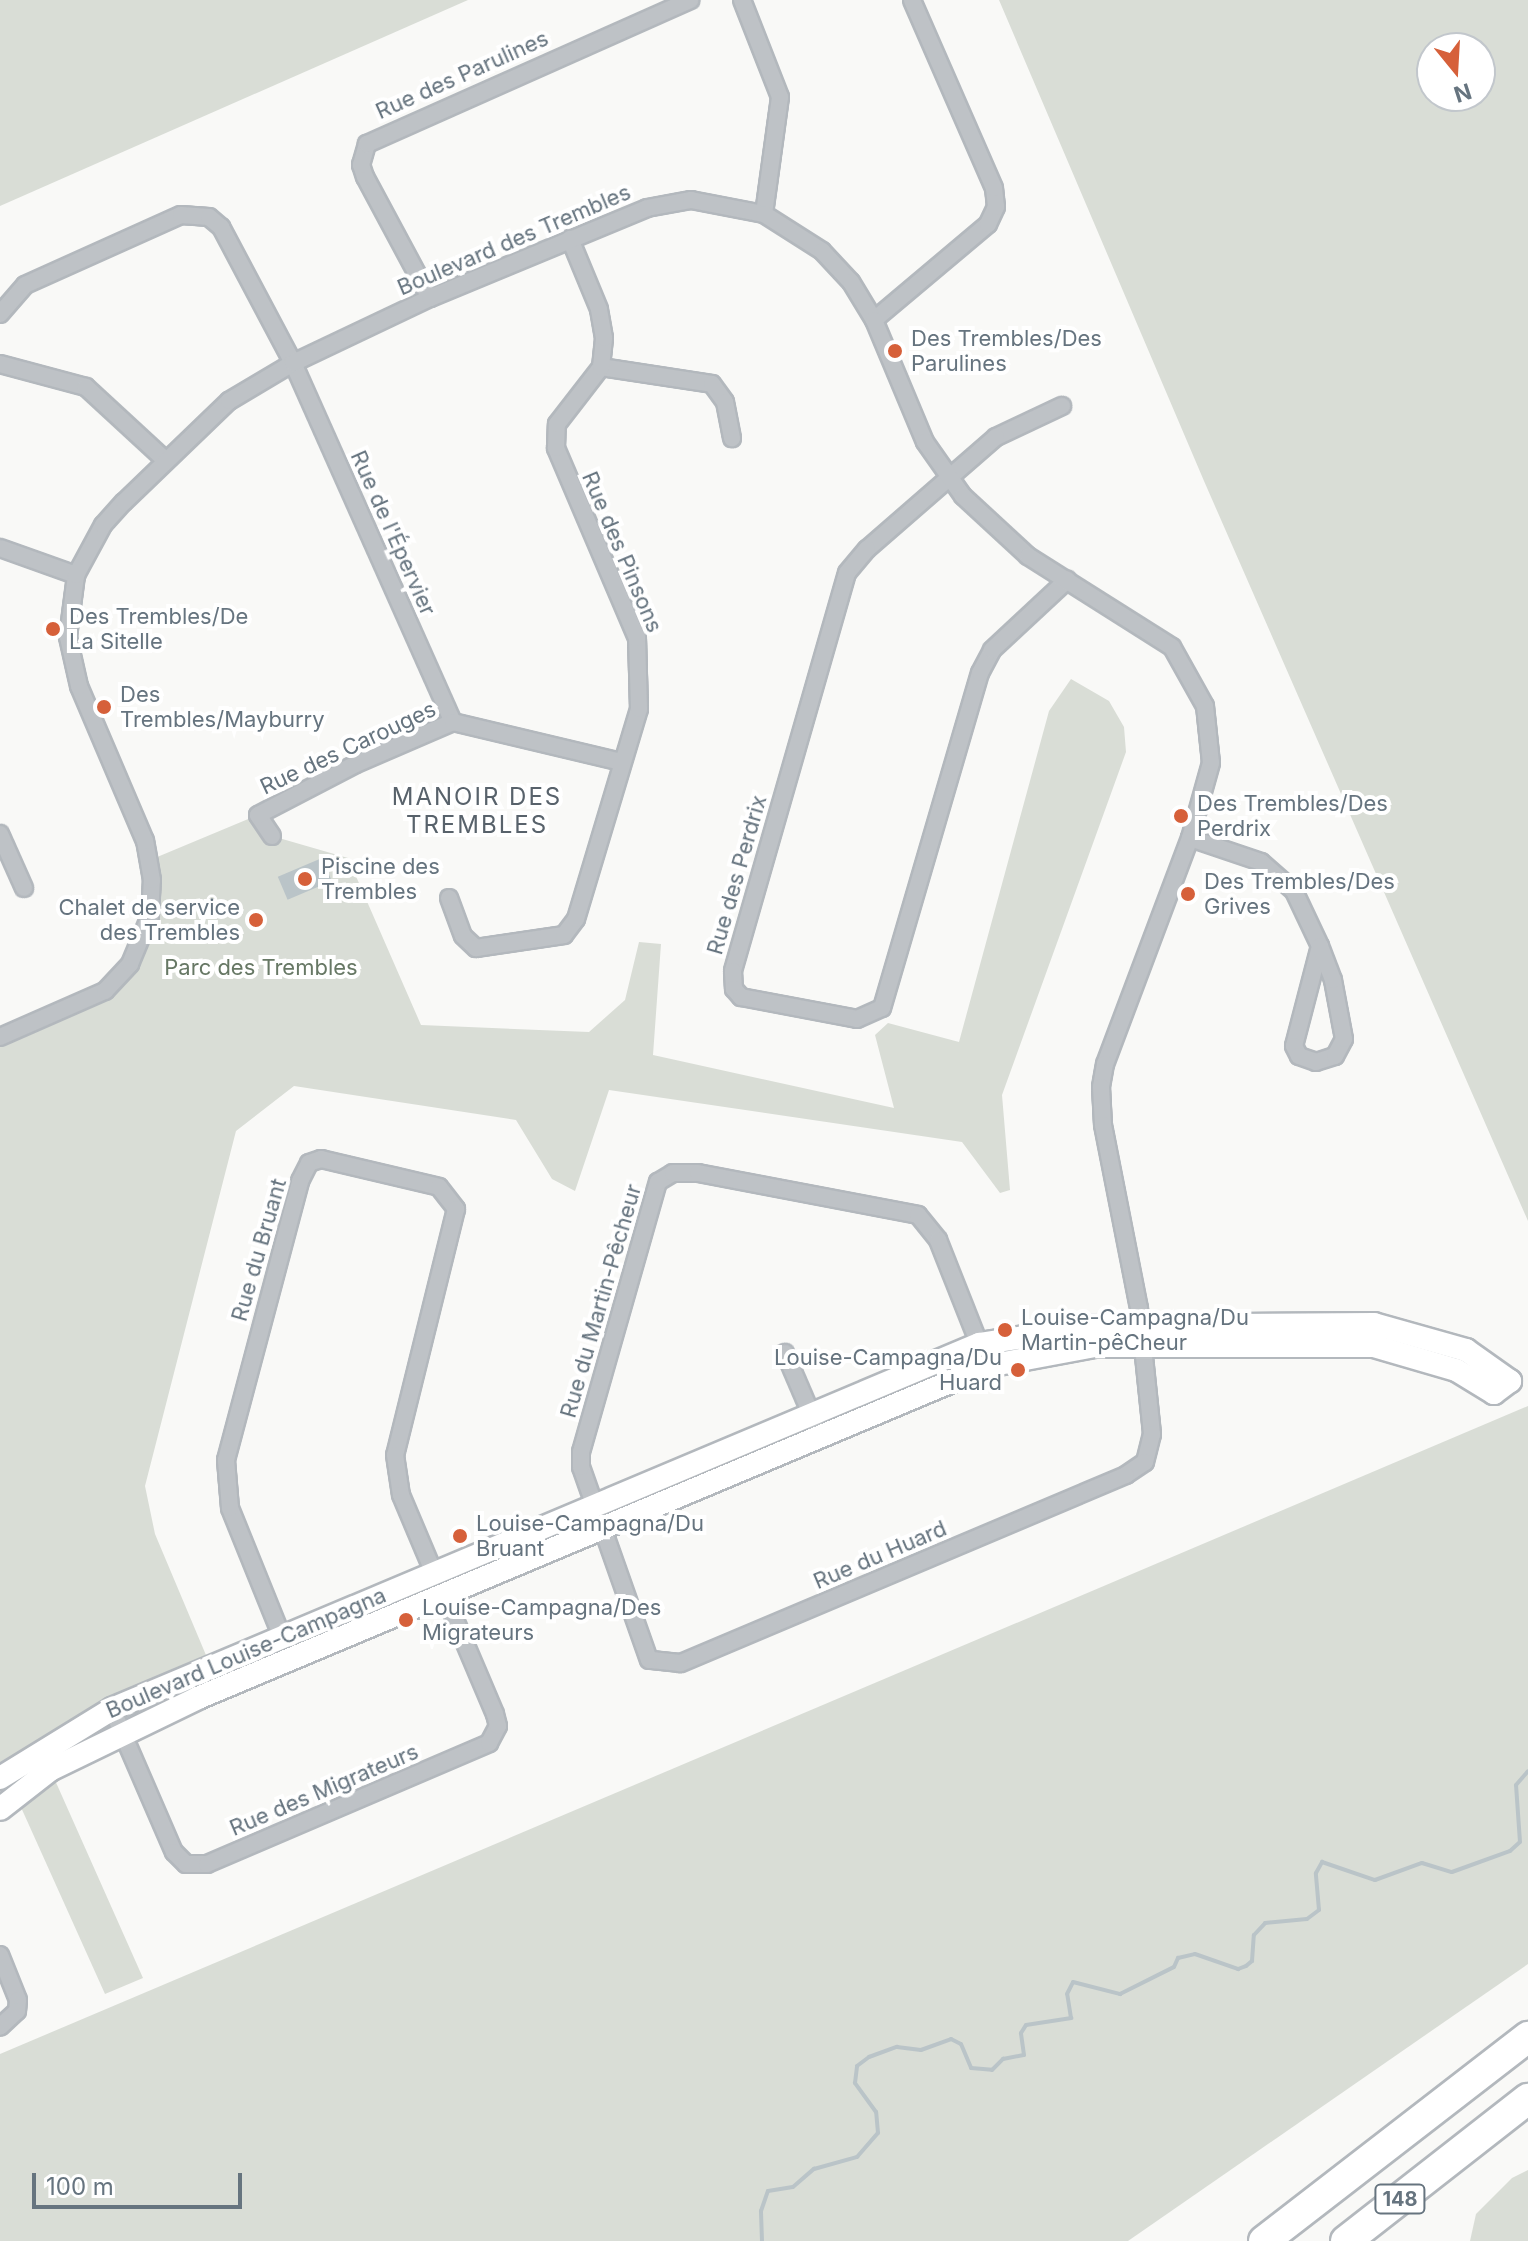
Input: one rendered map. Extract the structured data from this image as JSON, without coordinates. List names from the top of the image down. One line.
{"streets":{"highway":["148"],"street":["Rue des Parulines","Boulevard des Trembles","Rue de l'Épervier","Rue des Pinsons","Rue des Carouges","Rue des Perdrix","Rue du Bruant","Rue du Martin-Pêcheur","Rue du Huard","Boulevard Louise-Campagna","Rue des Migrateurs"]},"crossings":[["Rue des Parulines","Boulevard des Trembles"],["Boulevard des Trembles","Rue de l'Épervier"],["Boulevard des Trembles","Rue des Perdrix"],["Boulevard des Trembles","Rue du Huard"],["Boulevard des Trembles","Boulevard Louise-Campagna"],["Rue de l'Épervier","Rue des Carouges"],["Rue des Pinsons","Rue des Carouges"],["Rue du Bruant","Boulevard Louise-Campagna"],["Rue du Martin-Pêcheur","Rue du Huard"],["Rue du Martin-Pêcheur","Boulevard Louise-Campagna"],["Rue du Huard","Boulevard Louise-Campagna"],["Boulevard Louise-Campagna","Rue des Migrateurs"]],"districts":["MANOIR DES TREMBLES"],"parks":["Parc des Trembles"],"places":["Des Trembles/Des Parulines","Des Trembles/De La Sitelle","Des Trembles/Mayburry","Des Trembles/Des Perdrix","Piscine des Trembles","Des Trembles/Des Grives","Chalet de service des Trembles","Louise-Campagna/Du Martin-pêCheur","Louise-Campagna/Du Huard","Louise-Campagna/Du Bruant","Louise-Campagna/Des Migrateurs"],"scale_bar":"100 m","north":"bottom"}
